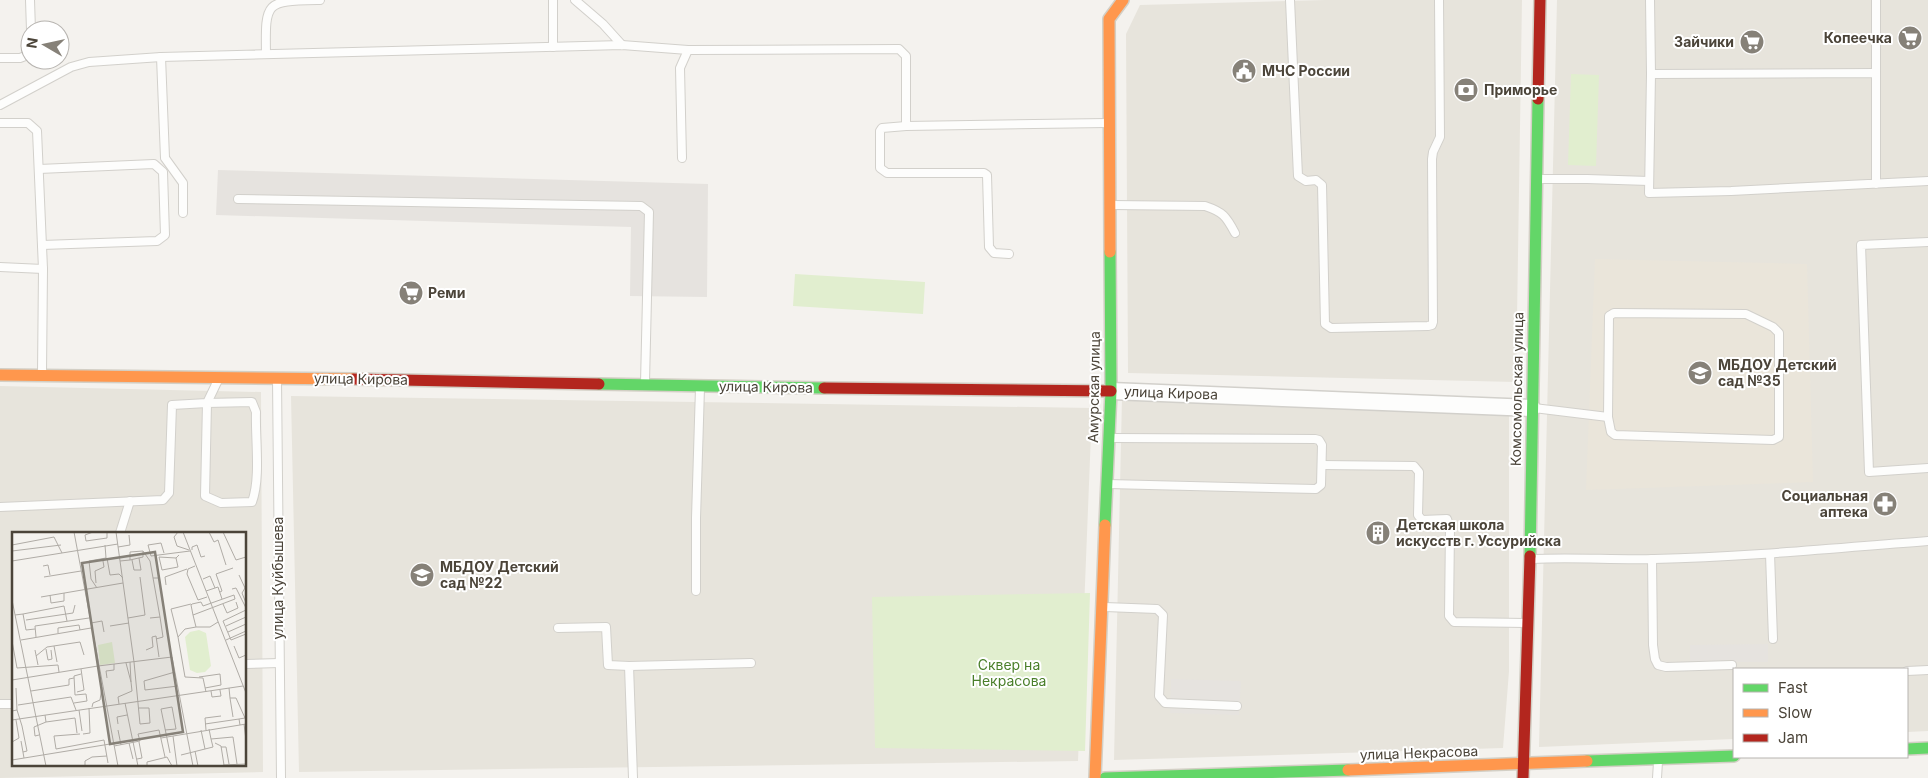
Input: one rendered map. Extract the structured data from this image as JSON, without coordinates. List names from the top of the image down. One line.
{"streets":{"main road":["улица Кирова","Амурская улица","Комсомольская улица","улица Некрасова"],"lane":["улица Куйбышева"]},"crossings":[["улица Кирова","Амурская улица"],["улица Кирова","Комсомольская улица"],["улица Кирова","улица Куйбышева"],["Комсомольская улица","улица Некрасова"]],"parks":["Сквер на Некрасова"],"places":{"supermarket":["Копеечка","Зайчики","Реми"],"public building":["МЧС России"],"bank":["Приморье"],"school or university":["МБДОУ Детский сад №35","МБДОУ Детский сад №22"],"pharmacy":["Социальная аптека"],"building":["Детская школа искусств г. Уссурийска"]},"legend":["Fast","Slow","Jam"],"north":"left"}
